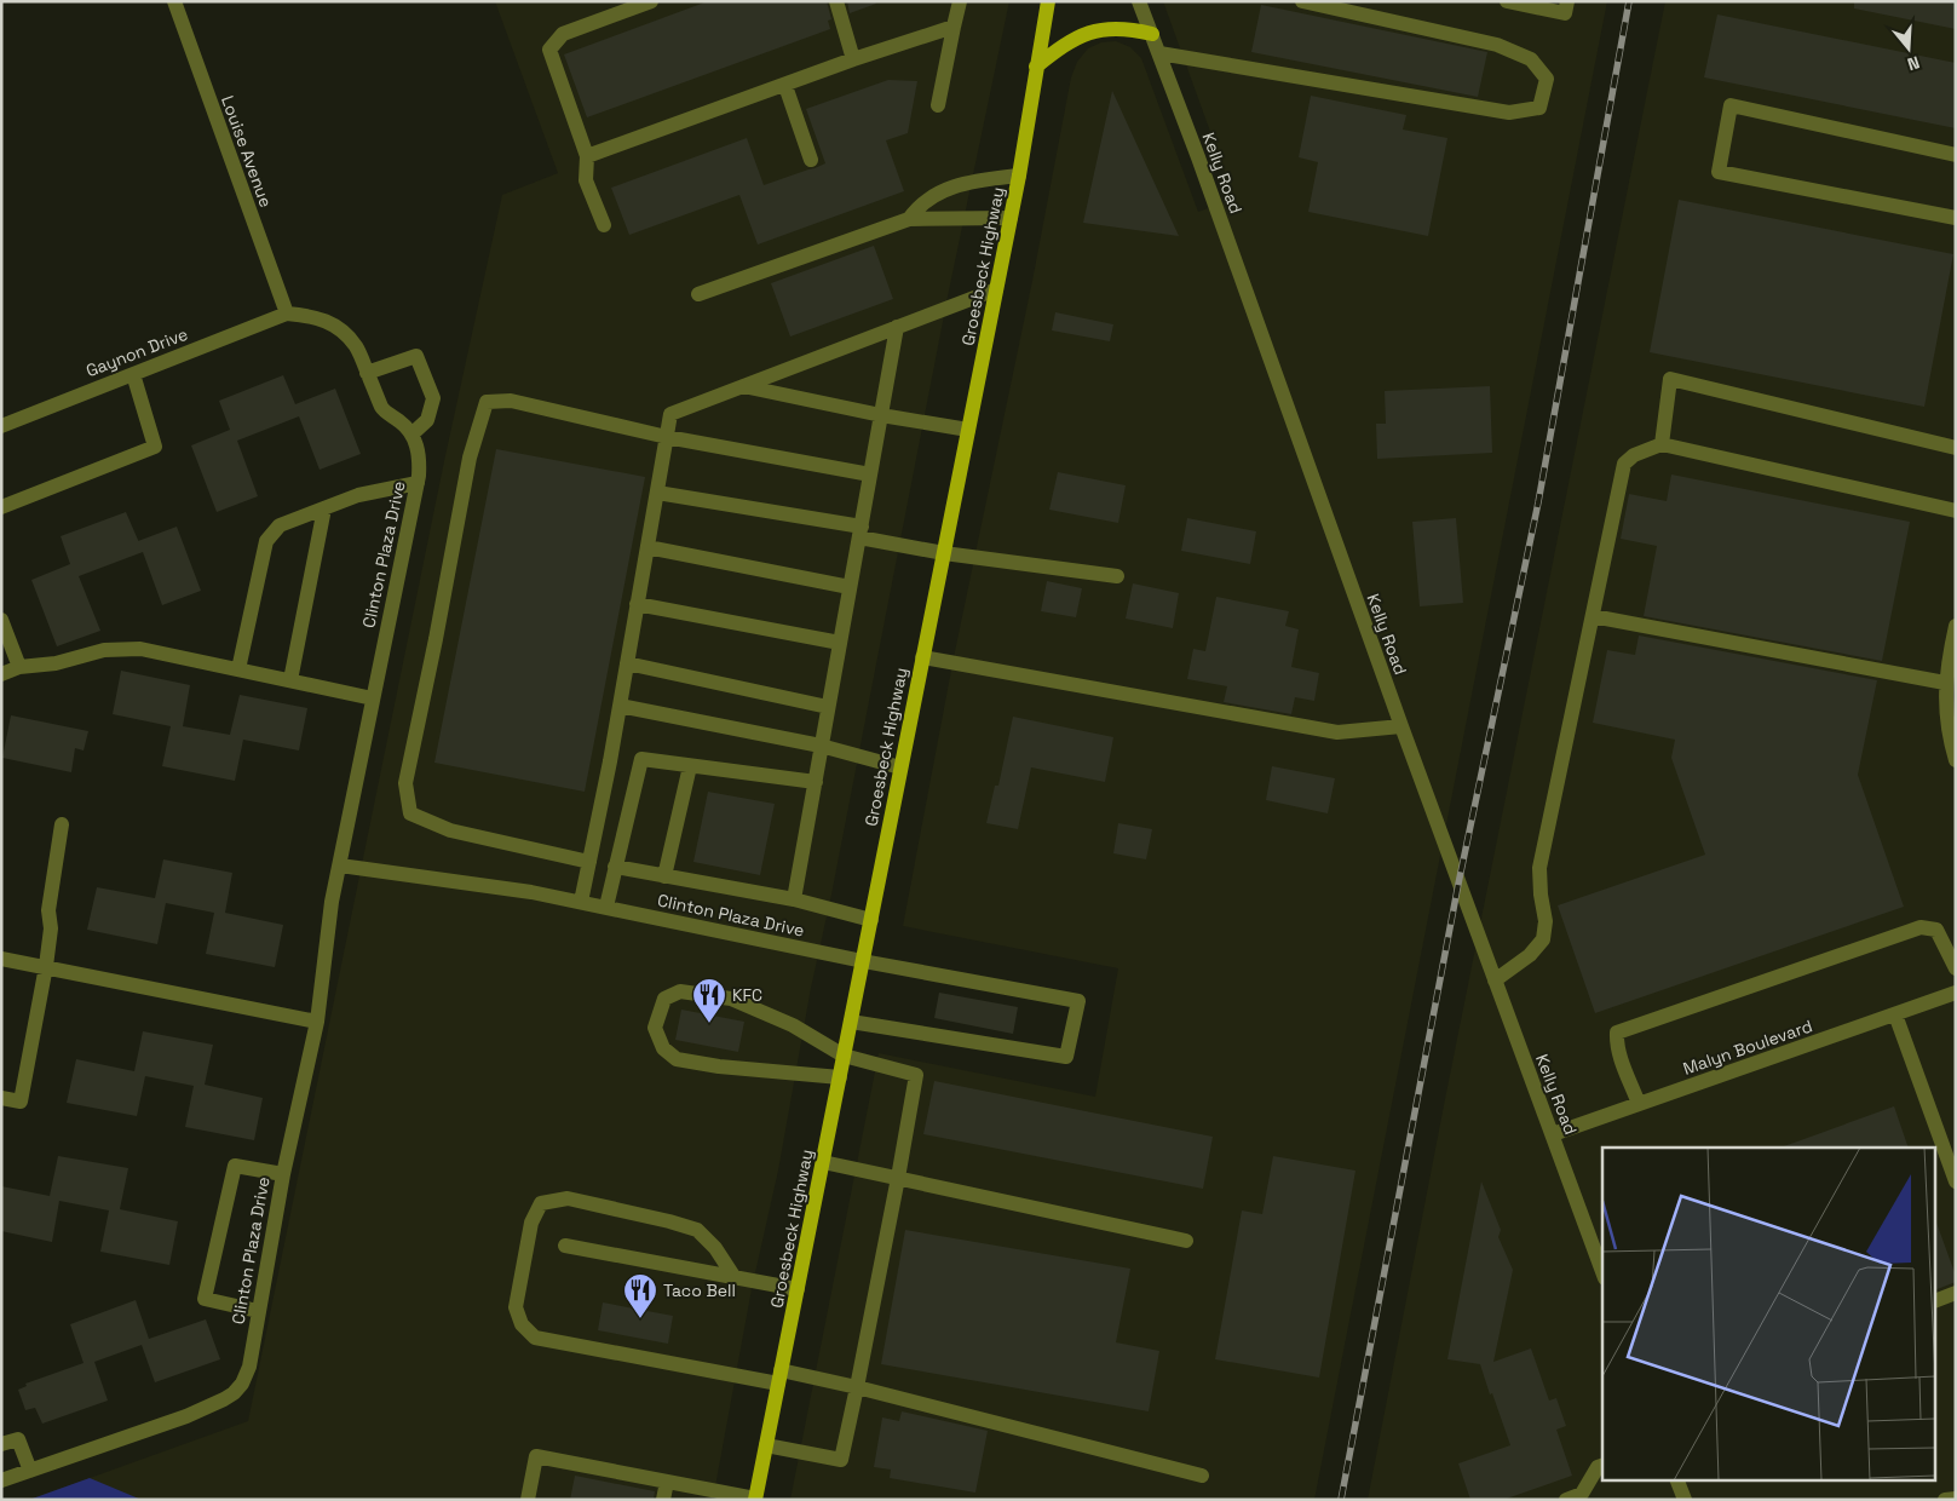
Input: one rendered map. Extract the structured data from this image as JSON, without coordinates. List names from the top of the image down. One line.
{"streets":{"main road":["Groesbeck Highway"],"street":["Louise Avenue","Kelly Road","Gaynon Drive","Clinton Plaza Drive","Malyn Boulevard"]},"crossings":[["Louise Avenue","Gaynon Drive"],["Kelly Road","Malyn Boulevard"],["Groesbeck Highway","Clinton Plaza Drive"]],"places":{"restaurant":["KFC","Taco Bell"]},"north":"bottom"}
